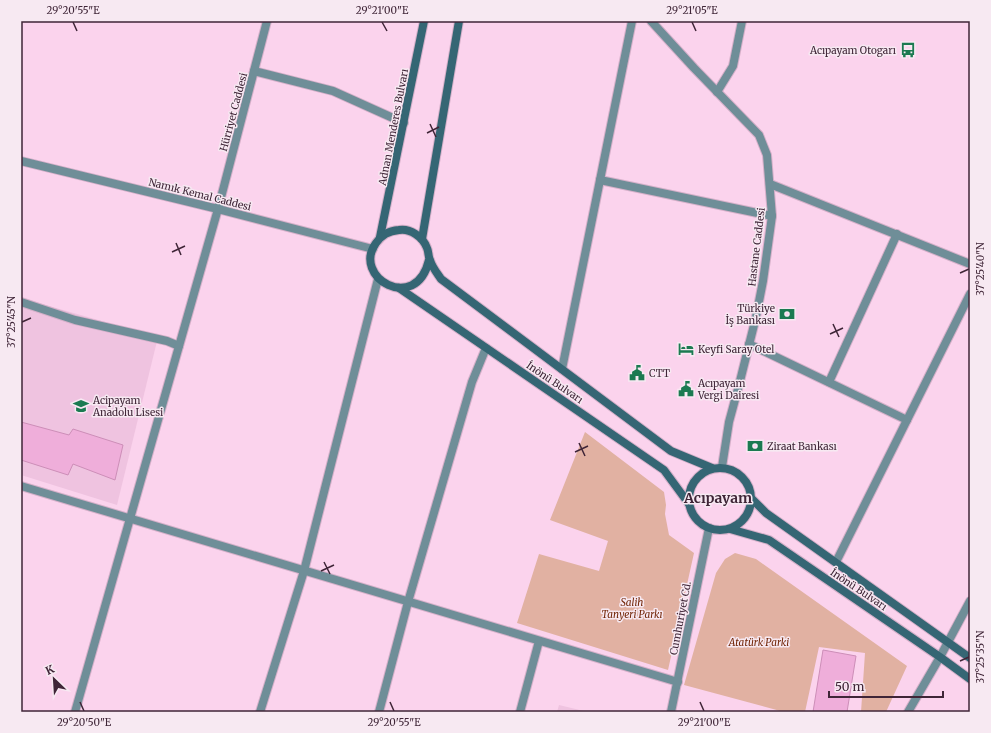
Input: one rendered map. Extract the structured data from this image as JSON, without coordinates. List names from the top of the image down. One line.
{"streets":{"main road":["Adnan Menderes Bulvarı","İnönü Bulvarı"],"street":["Hürriyet Caddesi","Namık Kemal Caddesi","Hastane Caddesi","Cumhuriyet Cd."]},"crossings":[["Hürriyet Caddesi","Namık Kemal Caddesi"],["Adnan Menderes Bulvarı","Namık Kemal Caddesi"],["Adnan Menderes Bulvarı","İnönü Bulvarı"],["Namık Kemal Caddesi","İnönü Bulvarı"],["Hastane Caddesi","İnönü Bulvarı"],["Hastane Caddesi","Cumhuriyet Cd."],["İnönü Bulvarı","Cumhuriyet Cd."]],"districts":["Acıpayam"],"parks":["Salih Tanyeri Parkı","Atatürk Parki"],"places":{"bus stop":["Acıpayam Otogarı"],"bank":["Türkiye İş Bankası","Ziraat Bankası"],"hotel":["Keyfi Saray Otel"],"public building":["CTT","Acıpayam Vergi Dairesi"],"school or university":["Acipayam Anadolu Lisesi"]},"scale_bar":"50 m","north":"top left","coordinates":["29°20'55\"E","29°21'00\"E","29°21'05\"E","37°25'40\"N","37°25'45\"N","37°25'35\"N","29°20'50\"E"]}
